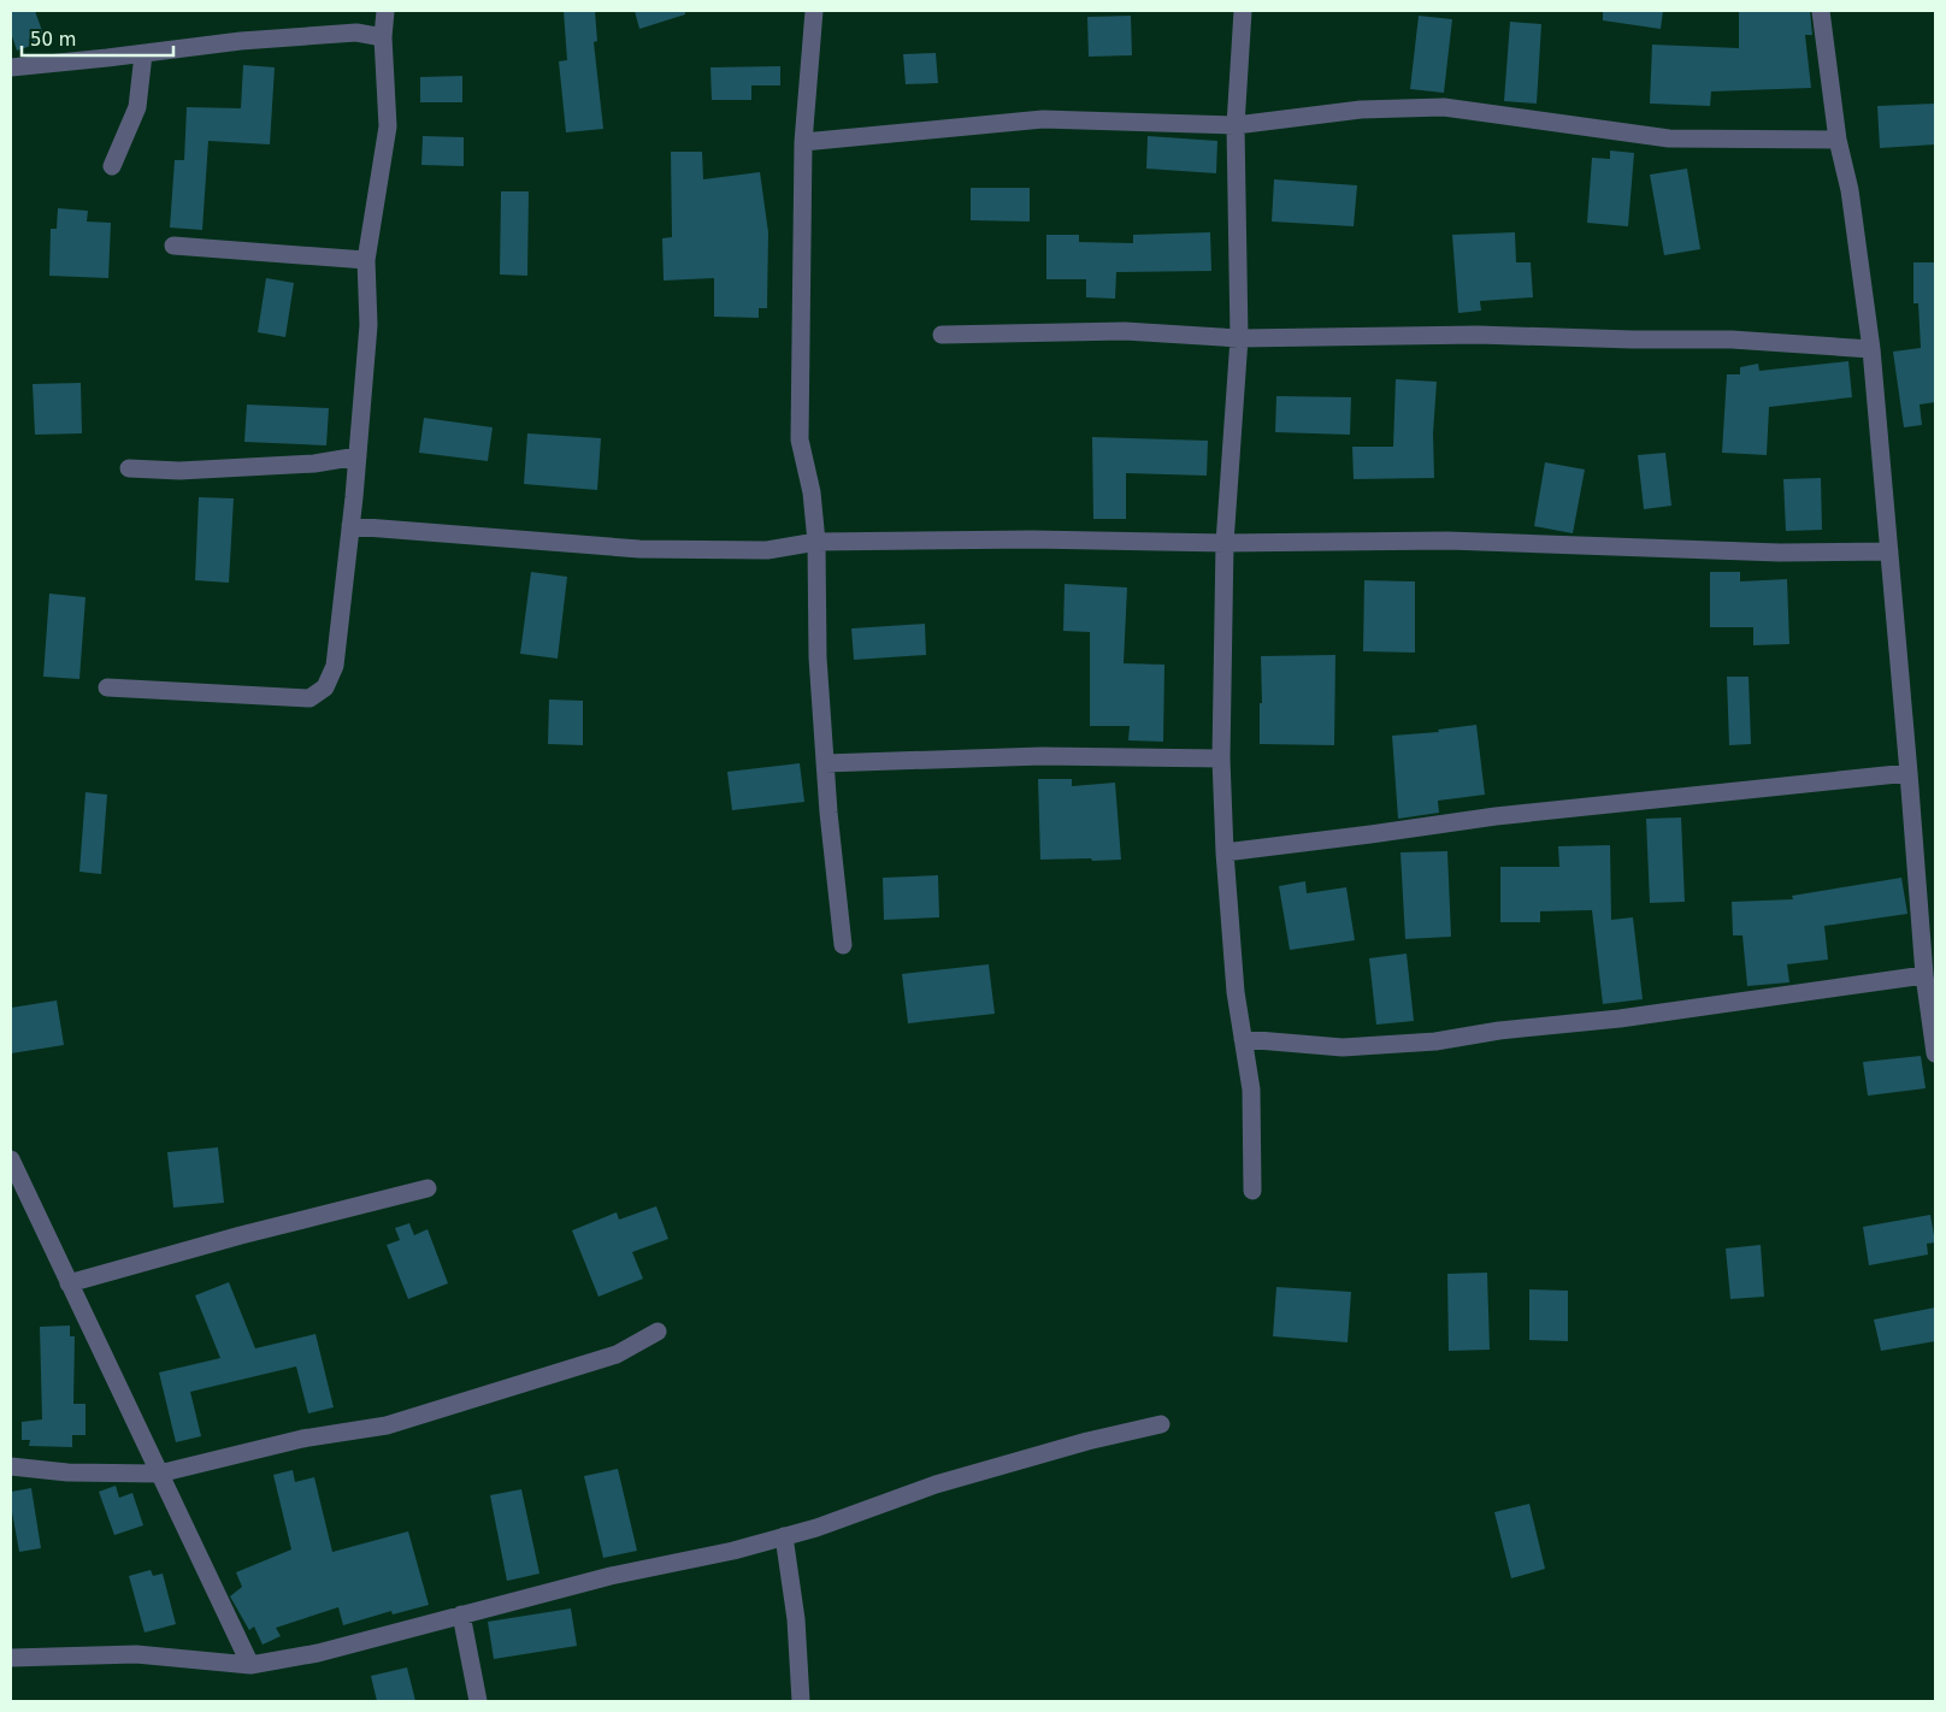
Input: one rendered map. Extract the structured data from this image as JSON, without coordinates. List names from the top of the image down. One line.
{"scale_bar":"50 m"}
